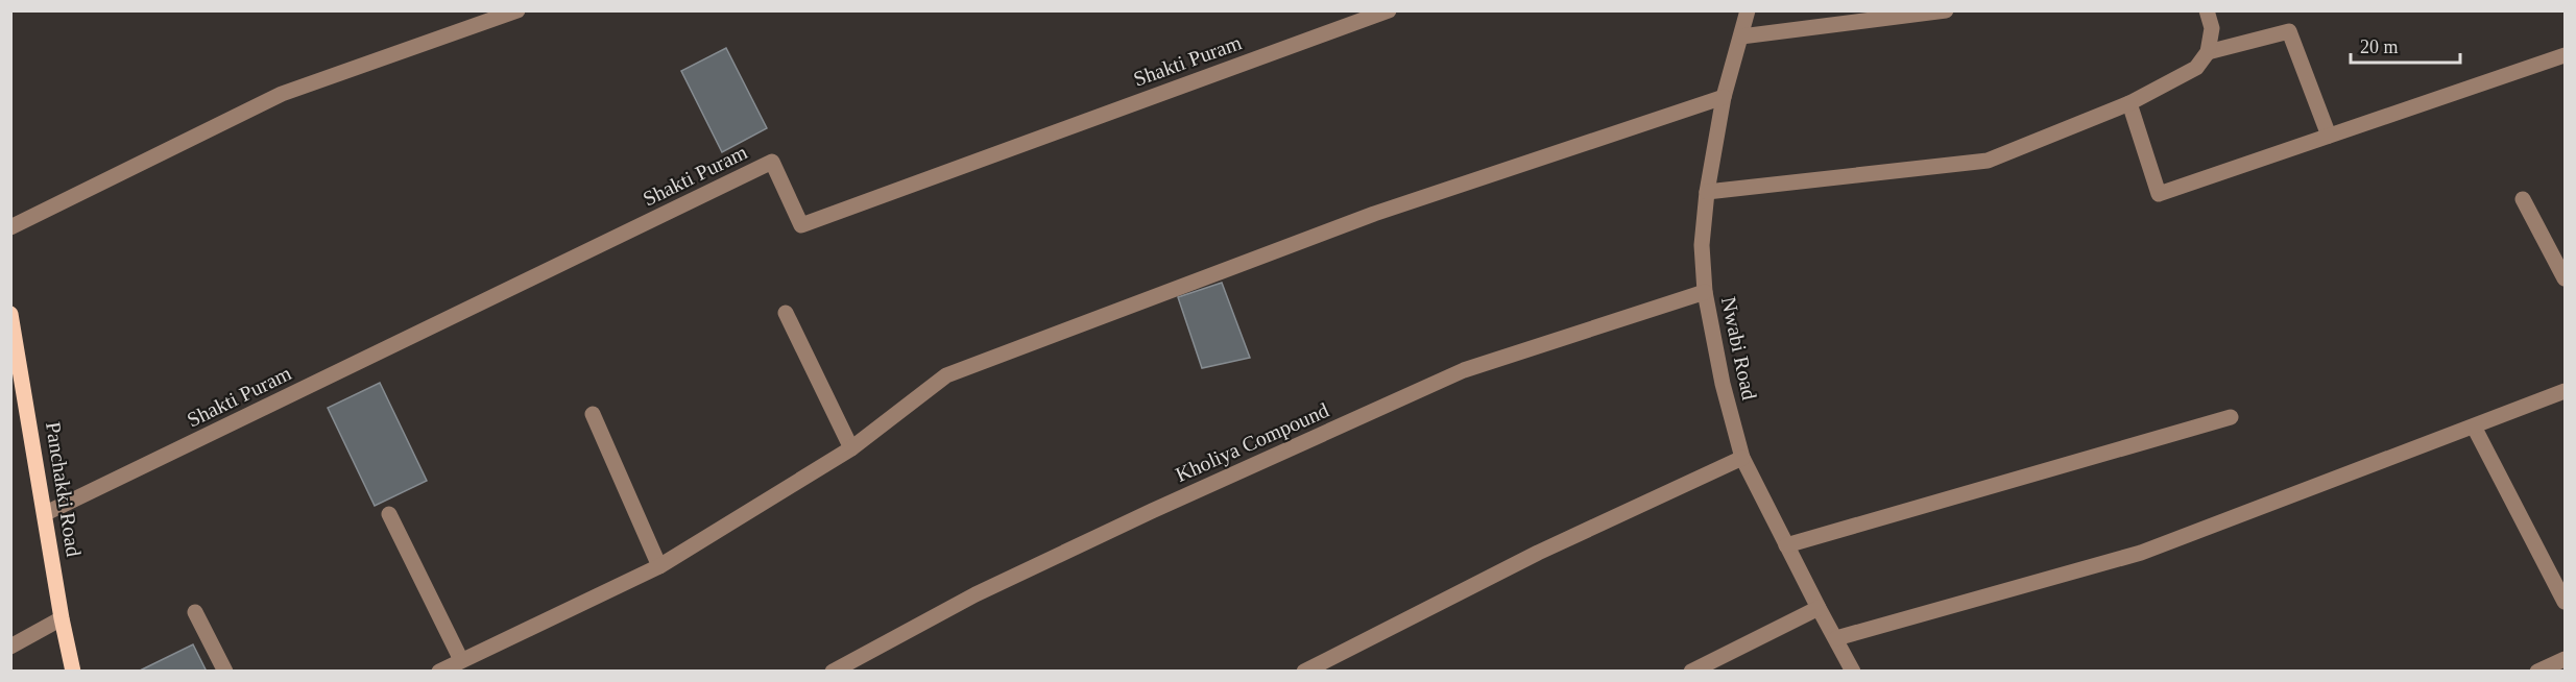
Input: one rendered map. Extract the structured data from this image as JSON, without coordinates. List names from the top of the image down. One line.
{"streets":{"main road":["Panchakki Road"],"street":["Shakti Puram","Nwabi Road","Kholiya Compound"]},"crossings":[["Shakti Puram","Panchakki Road"],["Nwabi Road","Kholiya Compound"]],"scale_bar":"20 m"}
